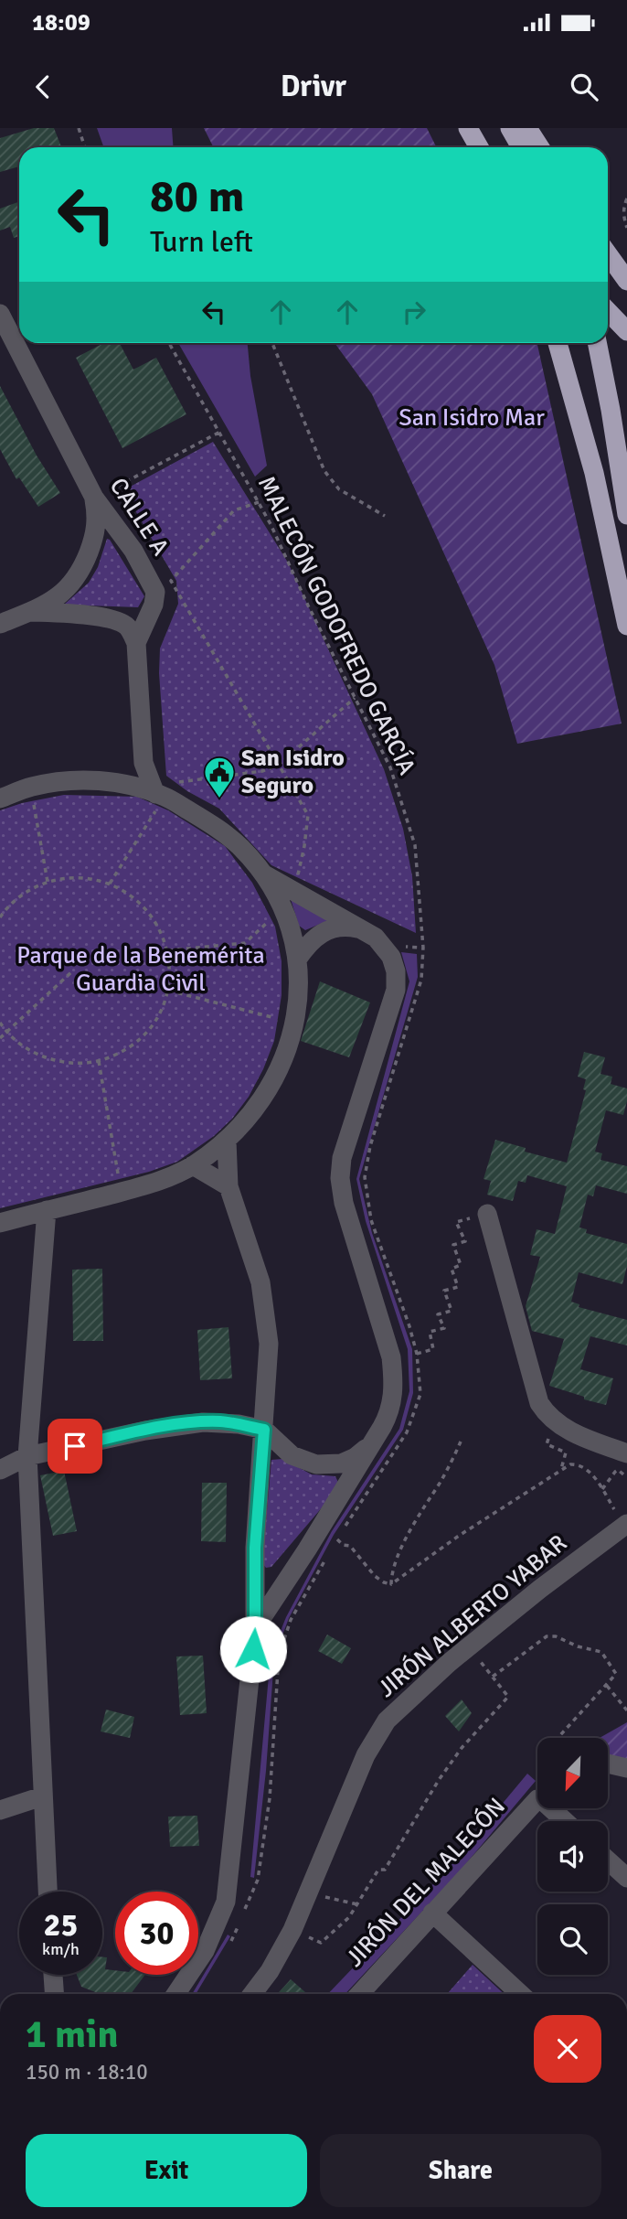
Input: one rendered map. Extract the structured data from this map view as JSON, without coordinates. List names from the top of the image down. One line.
{"streets":{"street":["CALLE A","JIRÓN ALBERTO YABAR","JIRÓN DEL MALECÓN"],"path":["MALECÓN GODOFREDO GARCÍA"]},"parks":["San Isidro Mar","Parque de la Benemérita Guardia Civil"],"places":{"public building":["San Isidro Seguro"]},"north":"bottom left","page":{"status":"18:09","header":"Drivr","turn":["80 m","Turn left"],"speed":"25 km/h","limit":"30","heading":["1 min","150 m · 18:10"],"buttons":["Exit","Share"]}}
